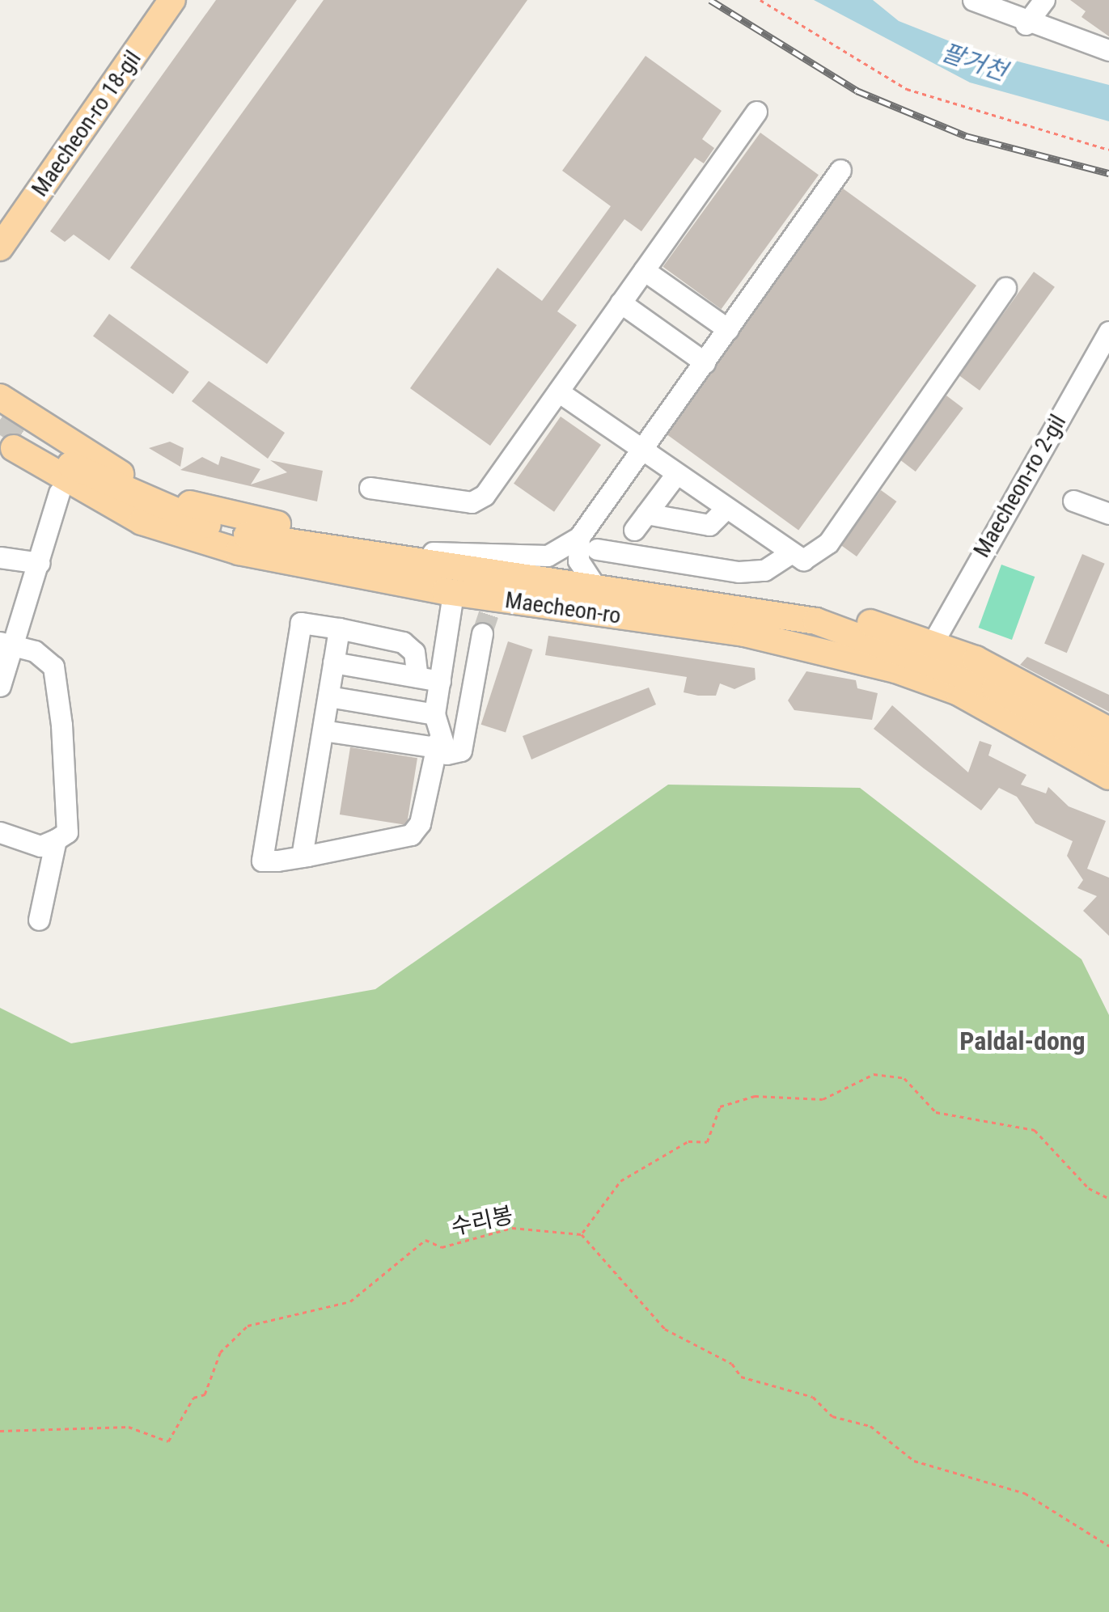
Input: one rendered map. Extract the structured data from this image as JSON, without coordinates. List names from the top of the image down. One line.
{"streets":{"main road":["Maecheon-ro 18-gil","Maecheon-ro"],"street":["Maecheon-ro 2-gil"],"path":["수리봉"]},"districts":["Paldal-dong"],"water":["팔거천"]}
